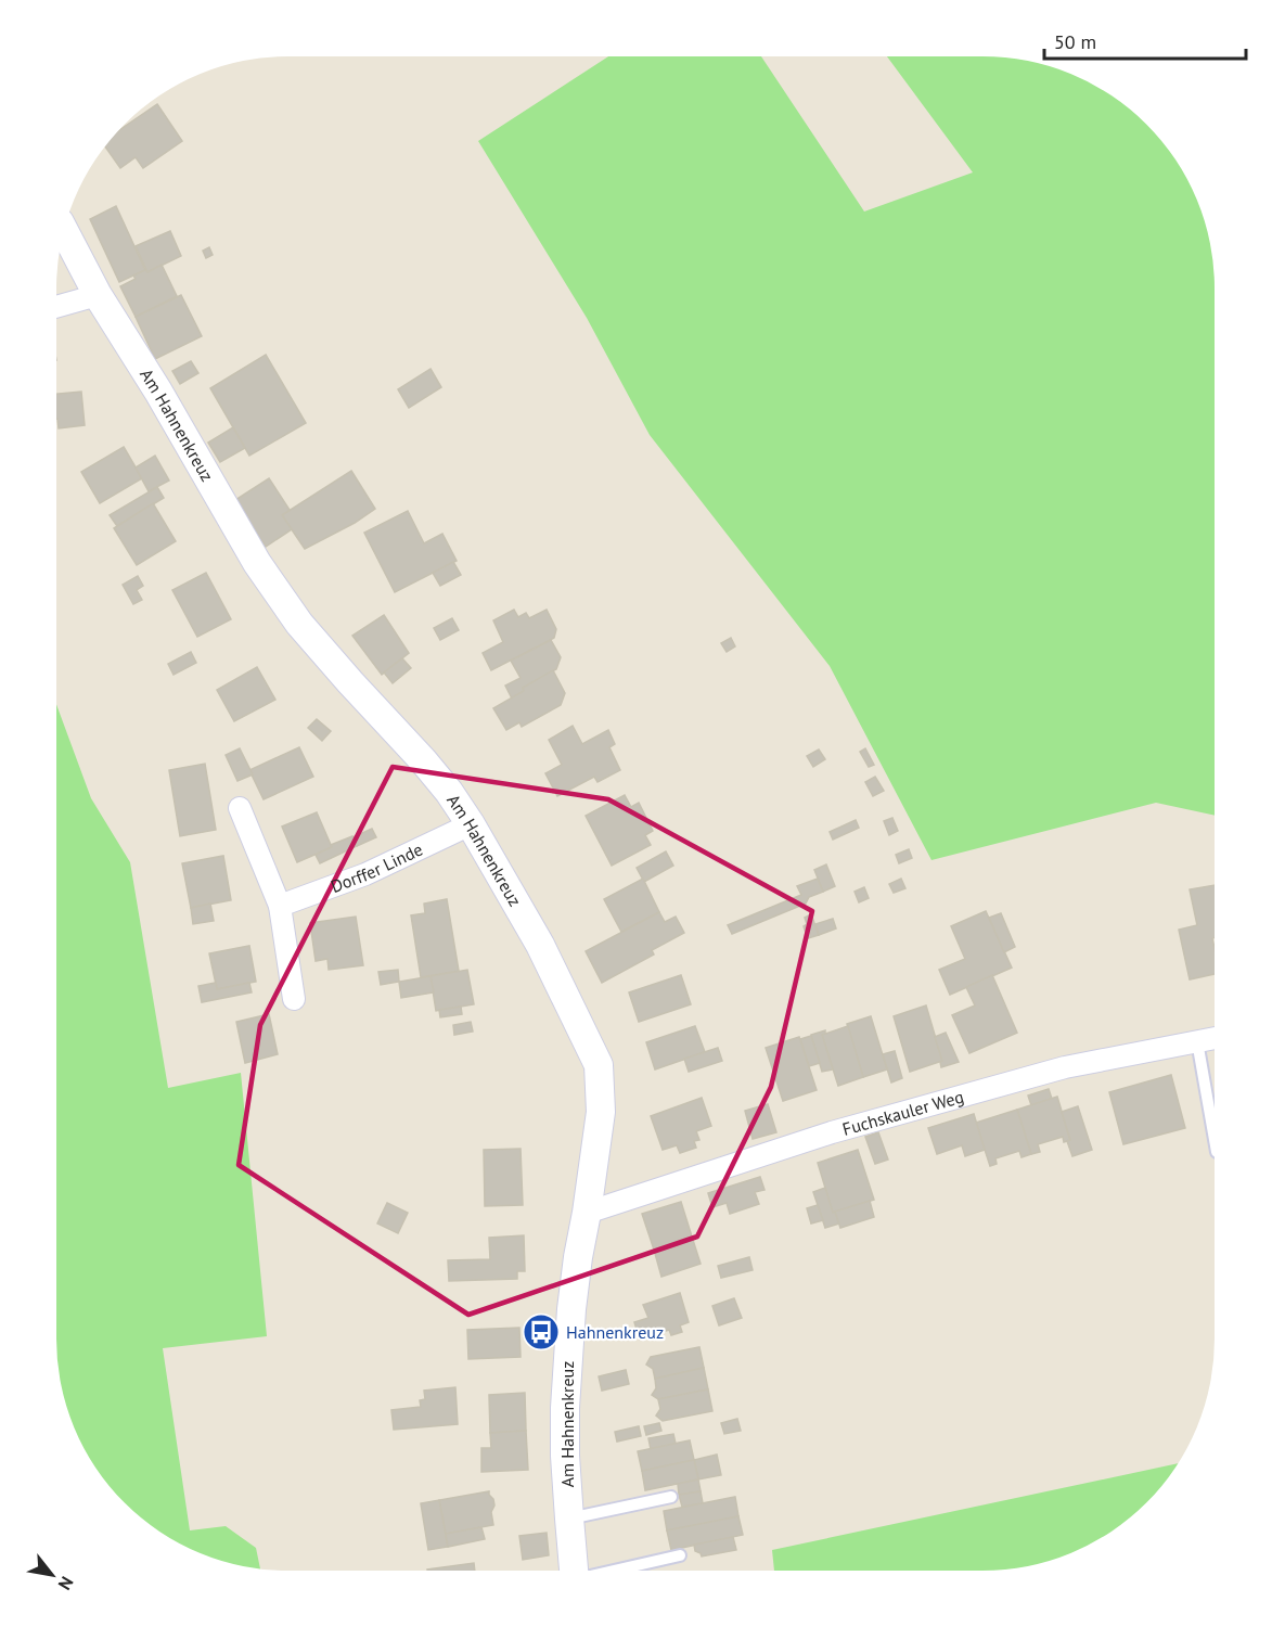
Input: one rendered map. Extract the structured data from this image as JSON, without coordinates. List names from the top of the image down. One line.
{"streets":{"street":["Am Hahnenkreuz","Dorffer Linde","Fuchskauler Weg"]},"crossings":[["Am Hahnenkreuz","Dorffer Linde"],["Am Hahnenkreuz","Fuchskauler Weg"]],"places":{"bus stop":["Hahnenkreuz"]},"scale_bar":"50 m","north":"bottom right"}
